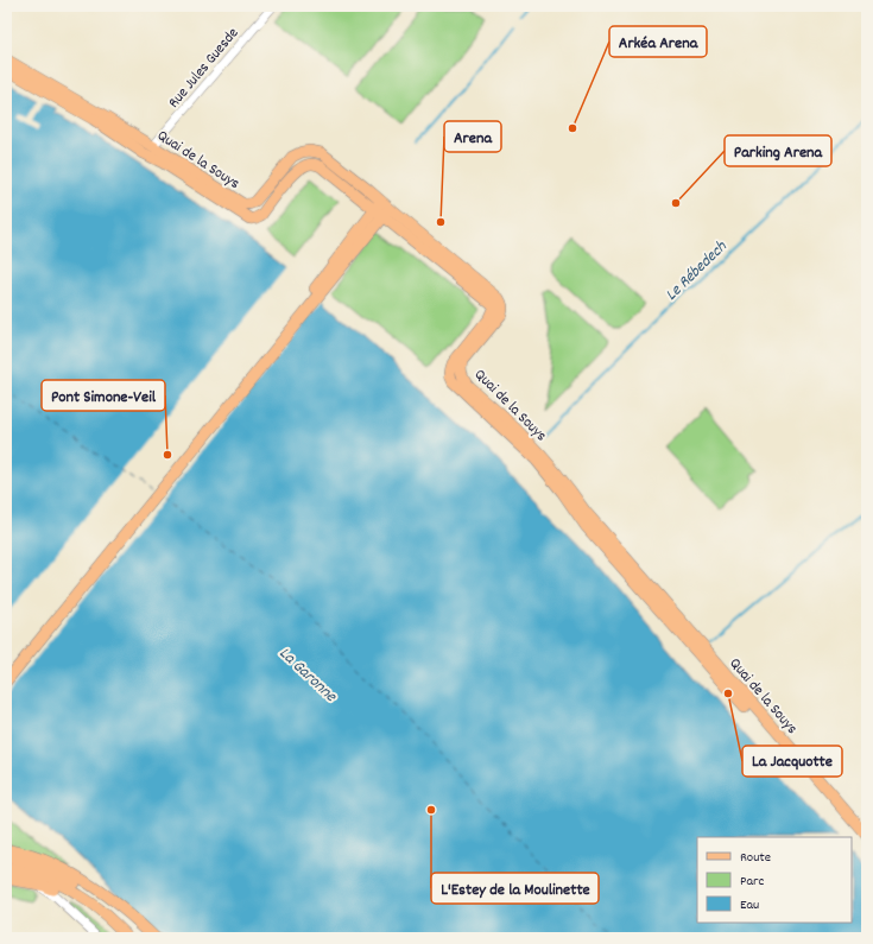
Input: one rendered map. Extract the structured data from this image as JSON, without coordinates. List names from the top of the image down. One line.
{"streets":{"main road":["Quai de la Souys"],"street":["Rue Jules Guesde"]},"crossings":[["Rue Jules Guesde","Quai de la Souys"]],"water":["Le Rébedech","La Garonne"],"places":["Arkéa Arena","Parking Arena","Arena","Pont Simone-Veil","La Jacquotte","L'Estey de la Moulinette"],"legend":["Route","Parc","Eau"]}
